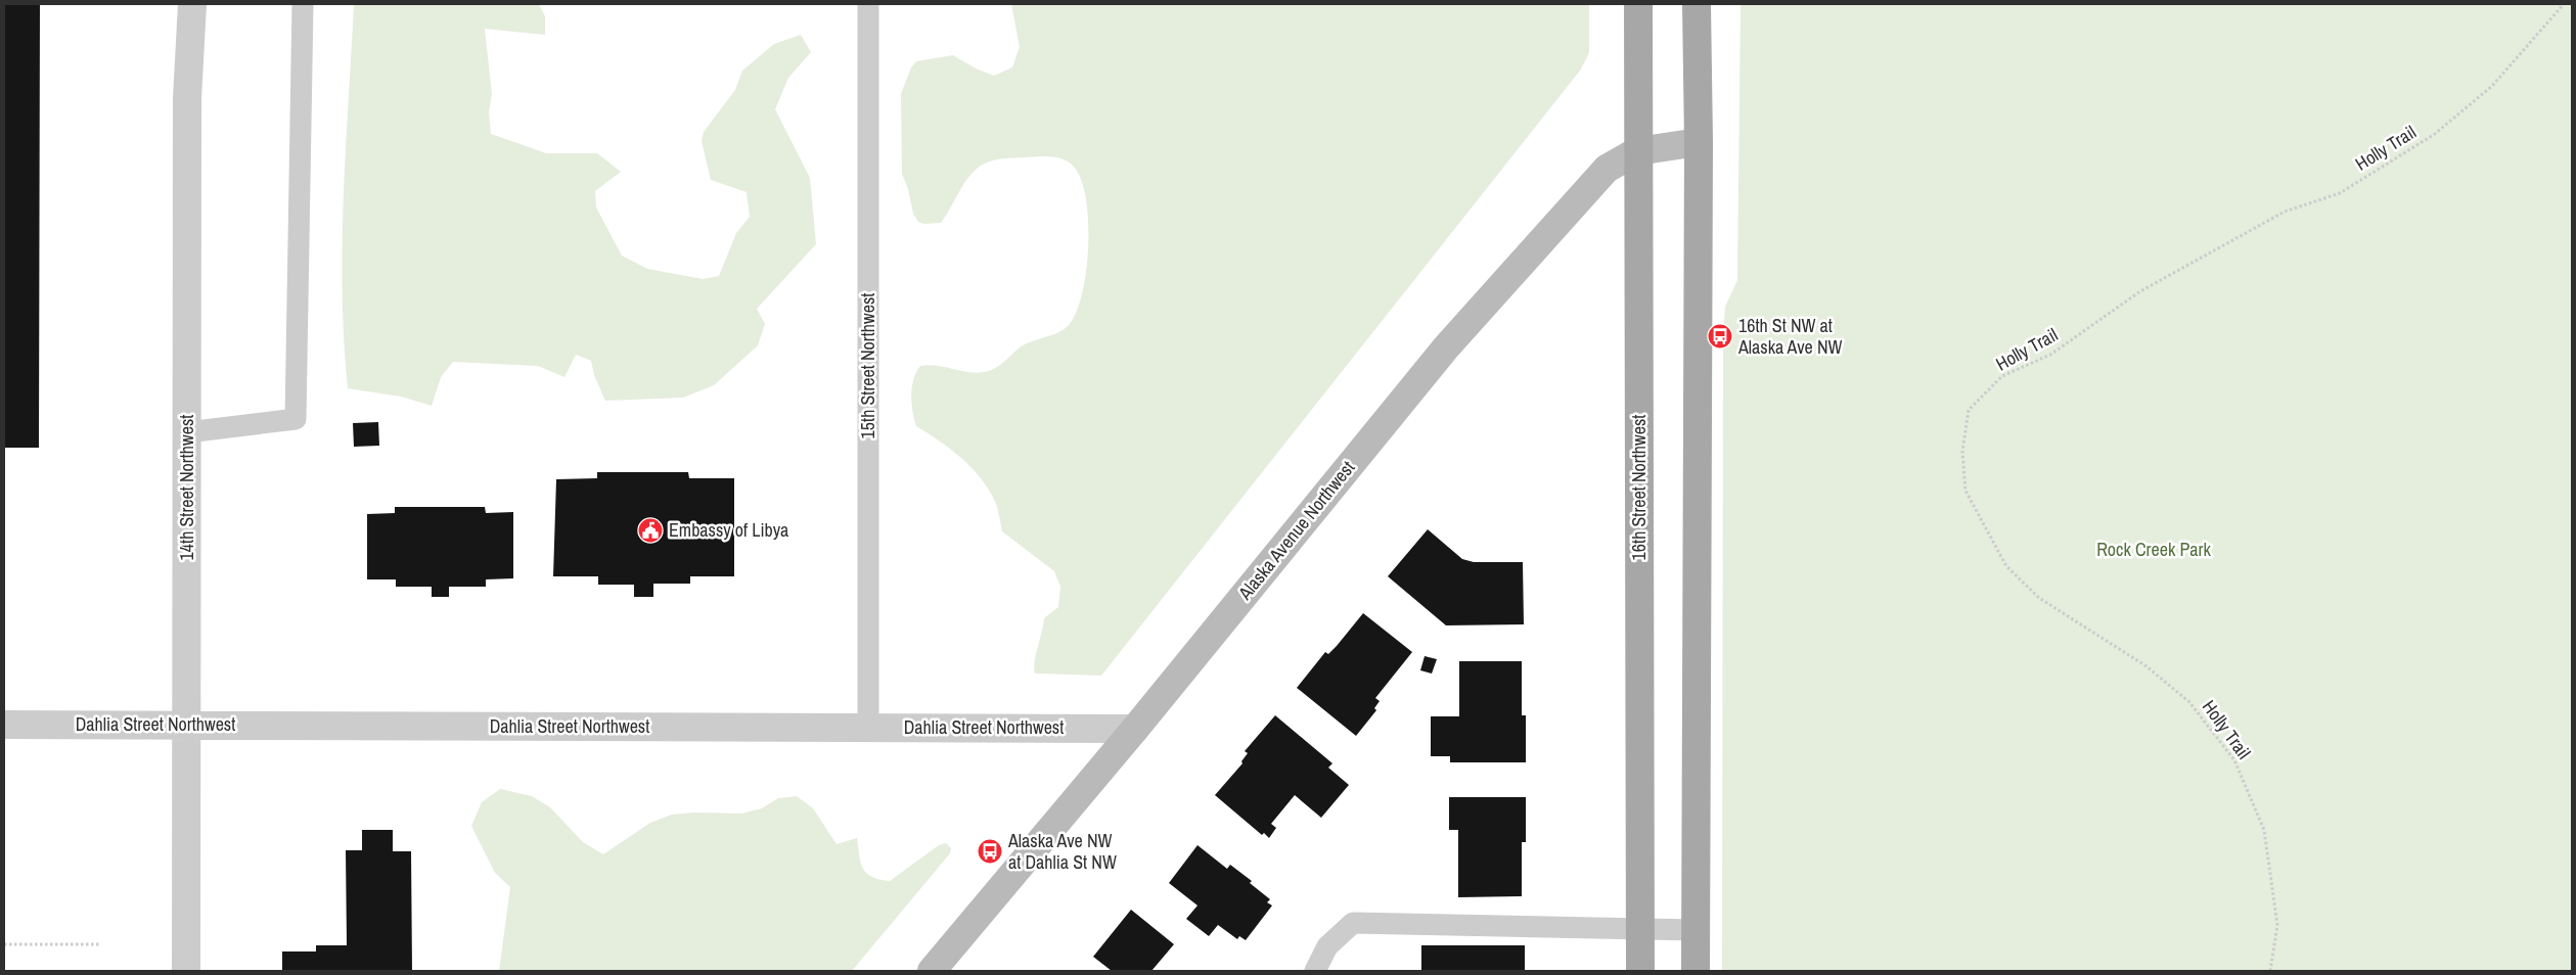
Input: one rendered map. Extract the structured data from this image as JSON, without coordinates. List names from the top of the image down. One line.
{"streets":{"main road":["16th Street Northwest","Alaska Avenue Northwest"],"street":["14th Street Northwest","Dahlia Street Northwest"],"lane":["15th Street Northwest"],"path":["Holly Trail"]},"crossings":[["15th Street Northwest","Dahlia Street Northwest"],["14th Street Northwest","Dahlia Street Northwest"],["16th Street Northwest","Alaska Avenue Northwest"],["Alaska Avenue Northwest","Dahlia Street Northwest"]],"parks":["Rock Creek Park"],"places":{"bus stop":["16th St NW at Alaska Ave NW","Alaska Ave NW at Dahlia St NW"],"public building":["Embassy of Libya"]}}
